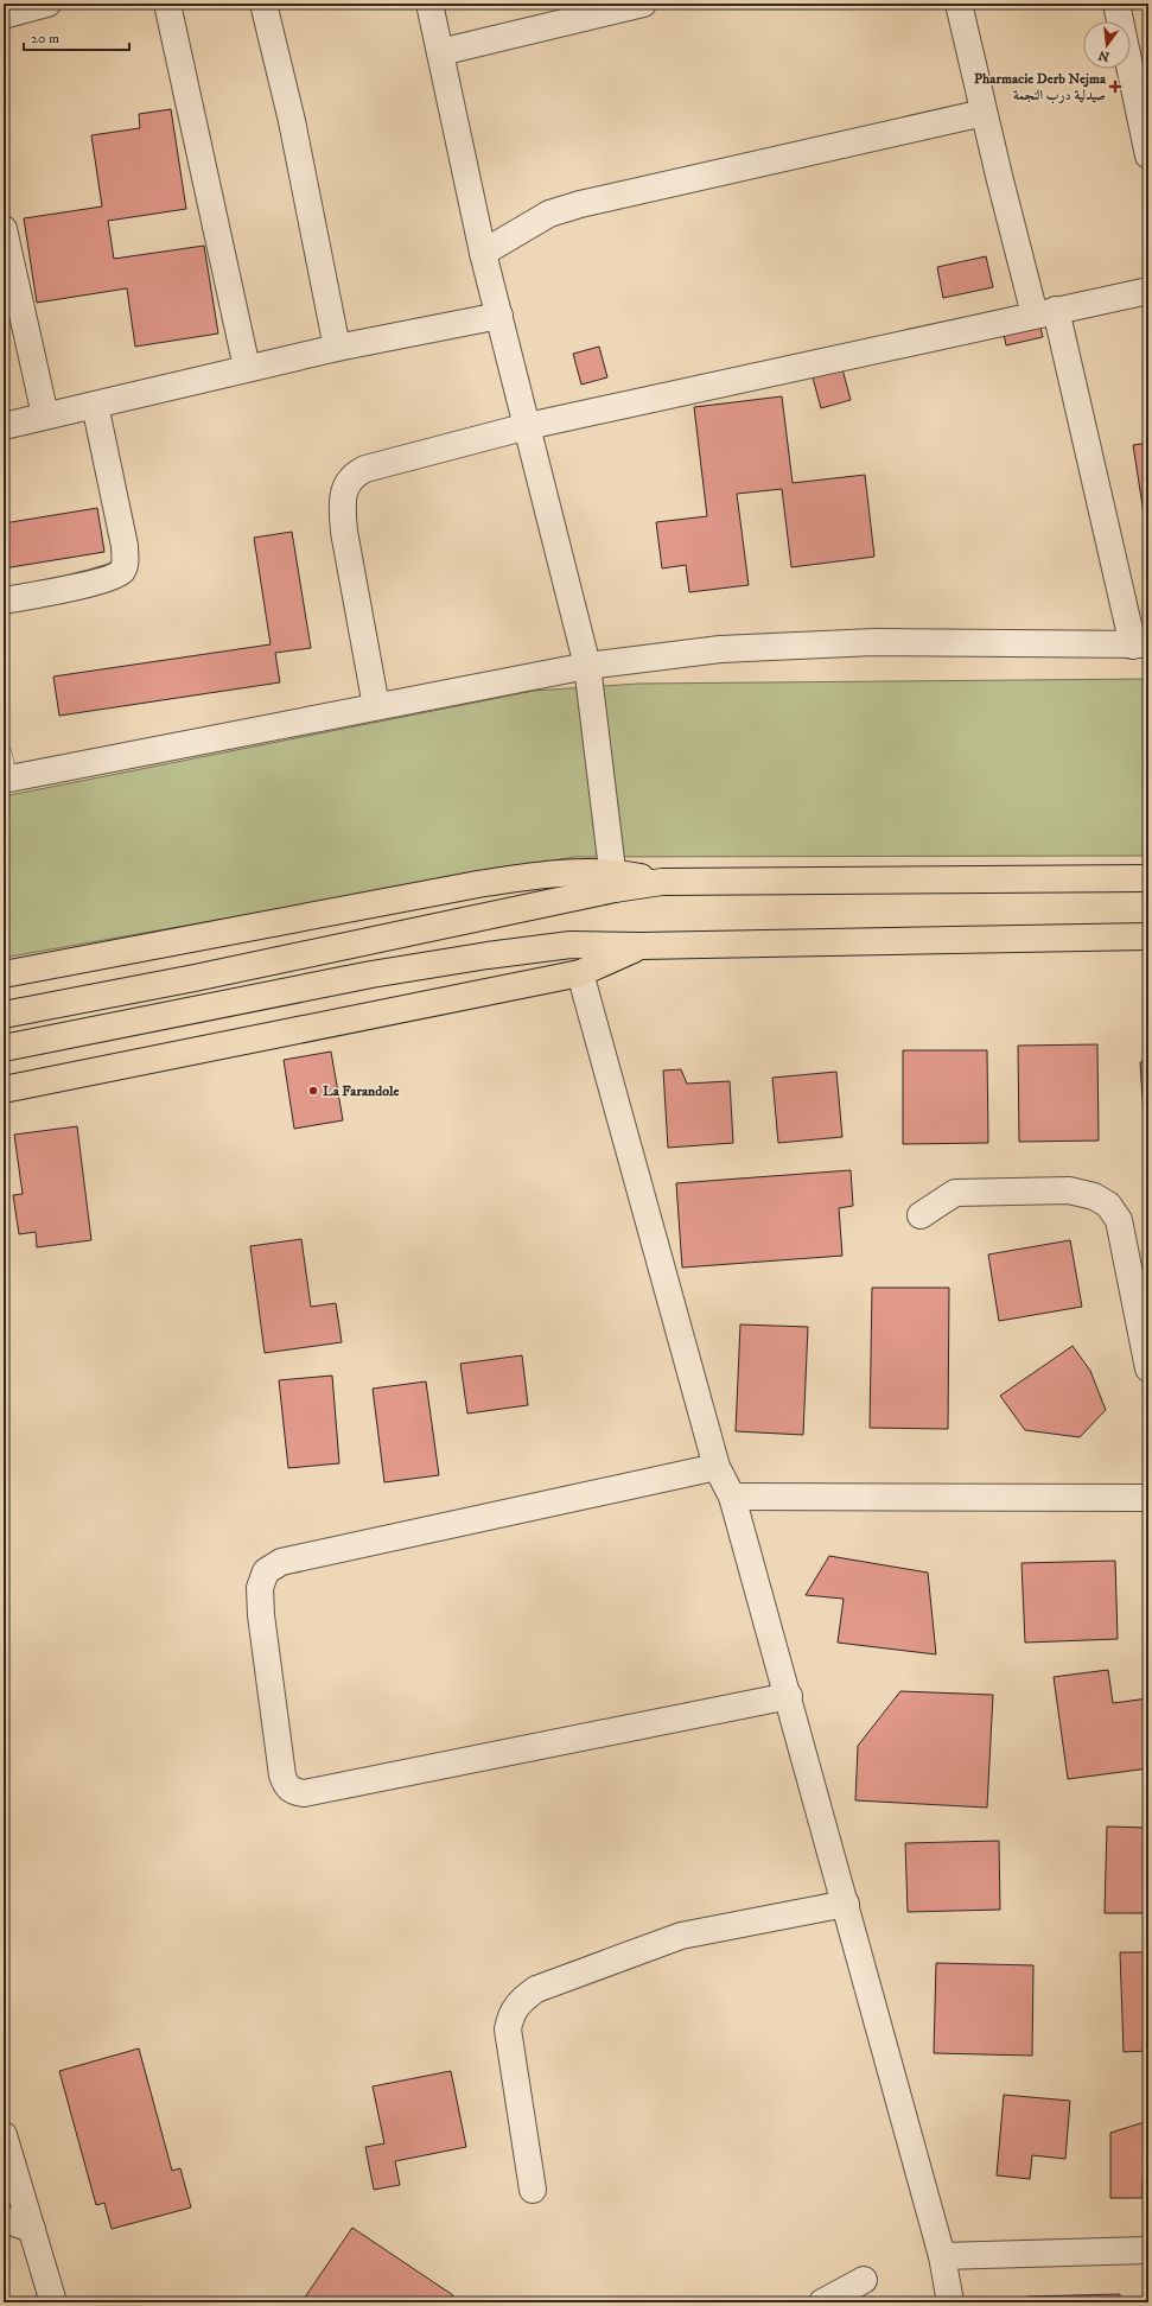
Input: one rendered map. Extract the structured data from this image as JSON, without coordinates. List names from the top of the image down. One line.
{"places":{"health":["Pharmacie Derb Nejma صيدلية درب النجمة"],"other":["La Farandole"]},"scale_bar":"20 m","north":"bottom"}
